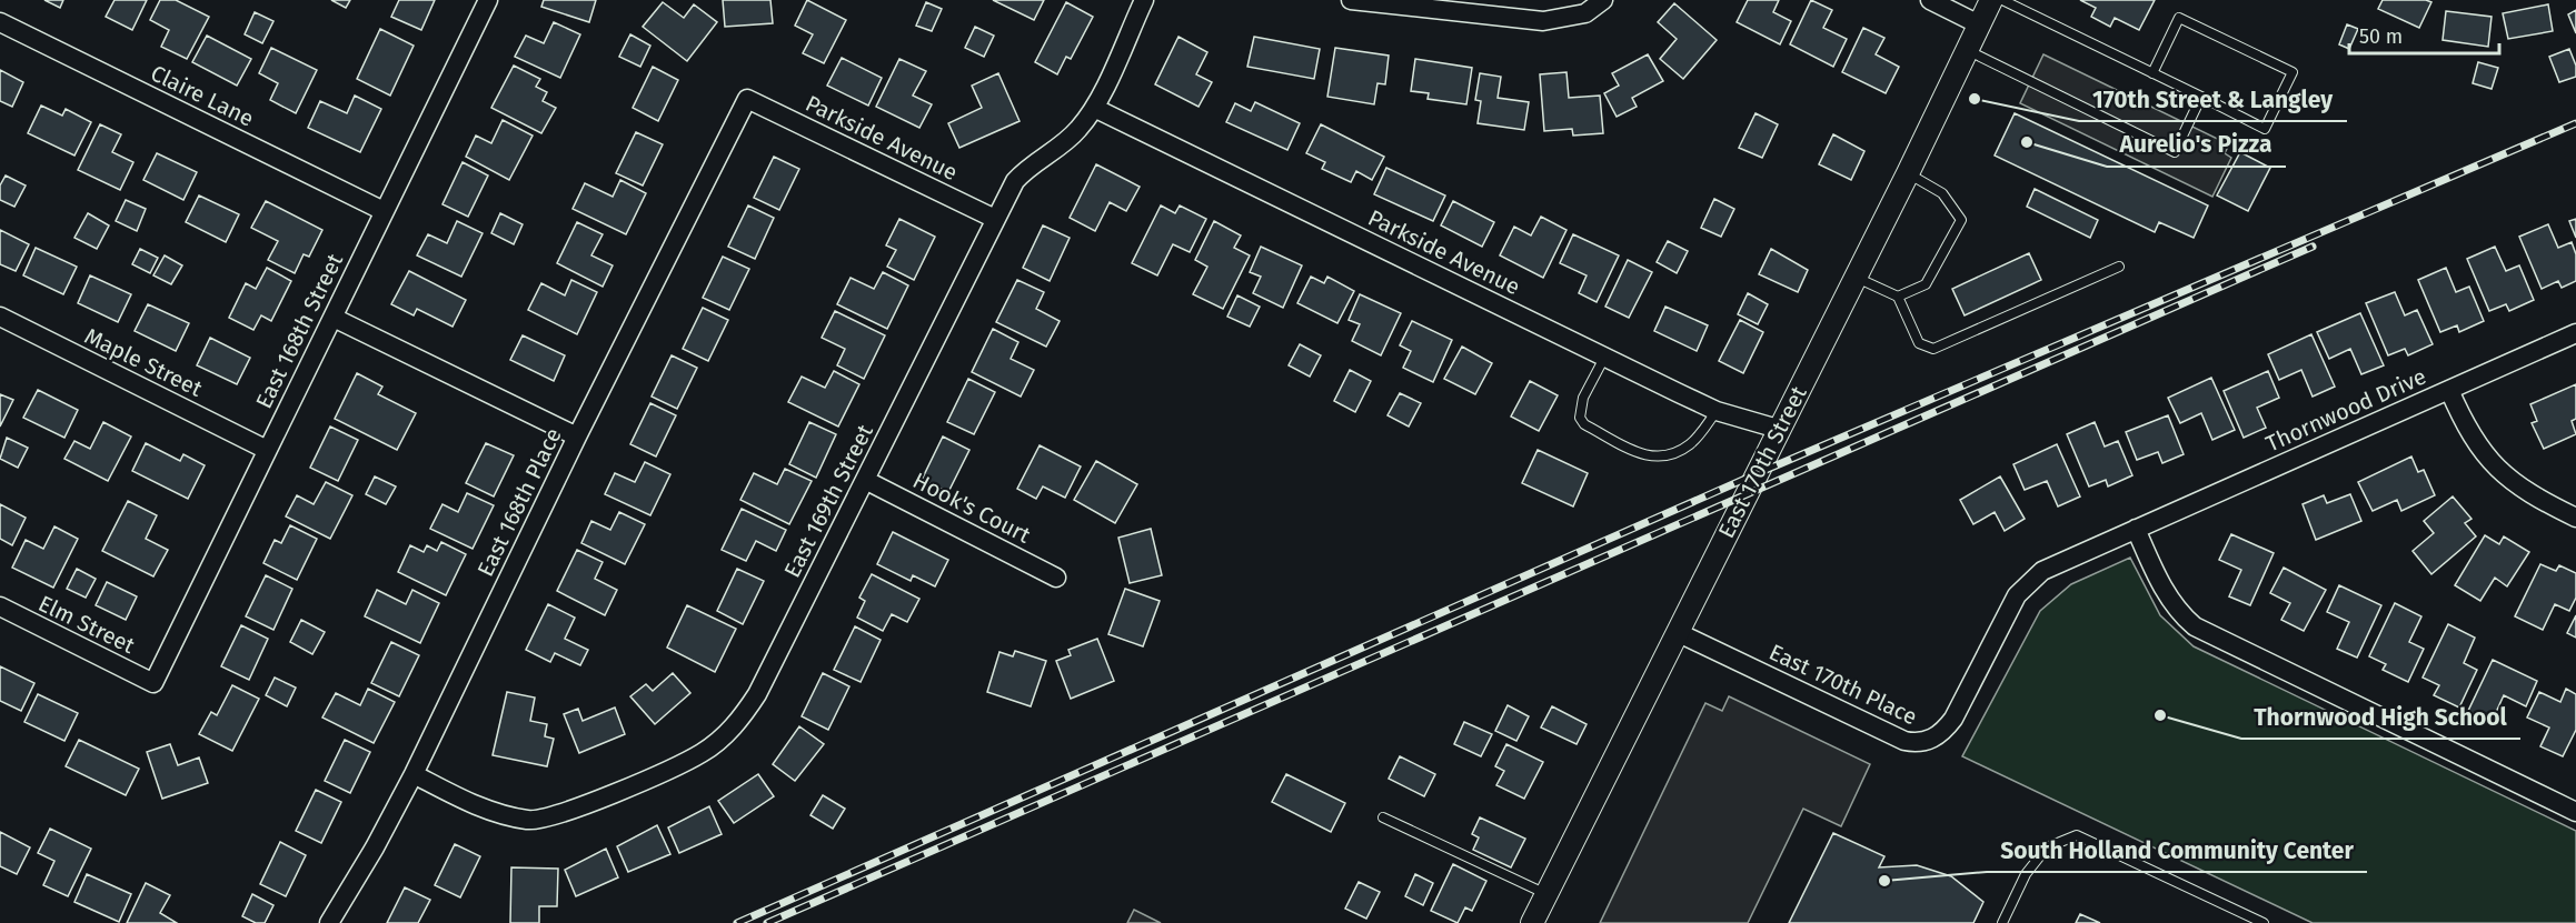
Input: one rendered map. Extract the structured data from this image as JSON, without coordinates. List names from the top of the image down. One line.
{"streets":{"street":["Claire Lane","Parkside Avenue","East 168th Street","Maple Street","Thornwood Drive","East 170th Street","East 169th Street","East 168th Place","Hook's Court","Elm Street","East 170th Place"]},"crossings":[["Claire Lane","East 168th Street"],["Parkside Avenue","East 170th Street"],["Parkside Avenue","East 169th Street"],["Parkside Avenue","East 168th Place"],["East 168th Street","Maple Street"],["East 168th Street","Elm Street"],["Thornwood Drive","East 170th Place"],["East 170th Street","East 170th Place"],["East 169th Street","East 168th Place"],["East 169th Street","Hook's Court"]],"places":["170th Street & Langley","Aurelio's Pizza","Thornwood High School","South Holland Community Center"],"scale_bar":"50 m"}
